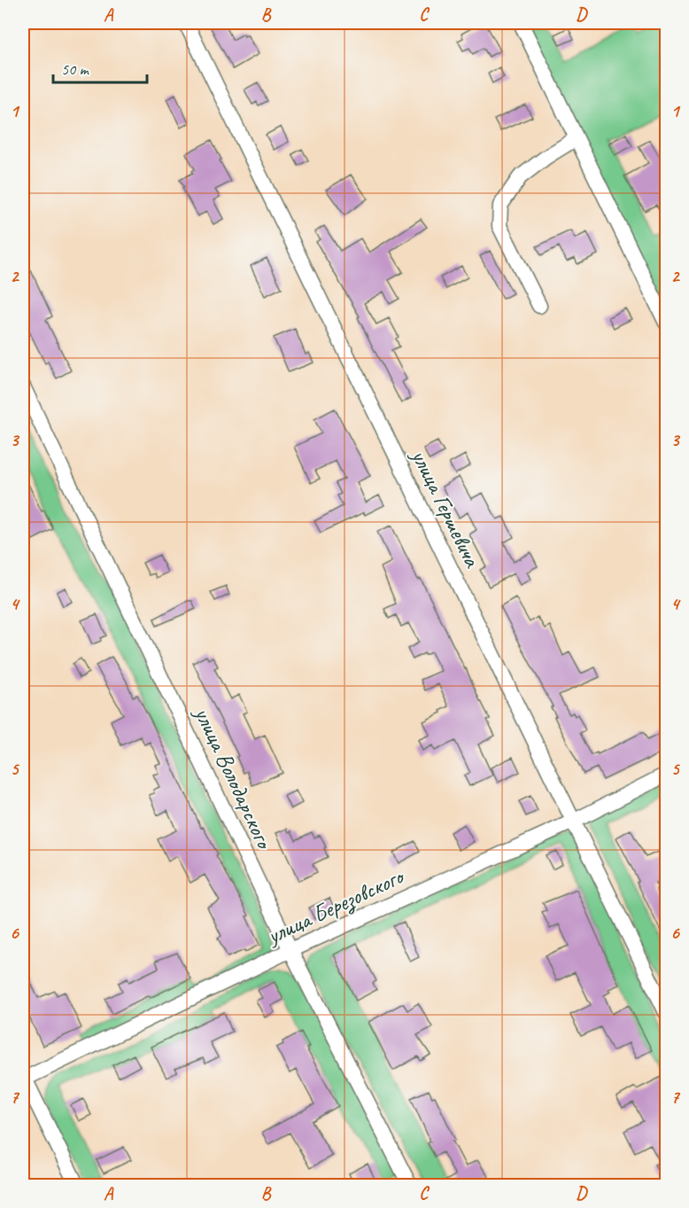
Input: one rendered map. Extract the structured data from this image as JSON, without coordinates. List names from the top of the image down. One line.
{"streets":{"street":["улица Гершевича","улица Володарского","улица Березовского"]},"crossings":[["улица Гершевича","улица Березовского"],["улица Володарского","улица Березовского"]],"scale_bar":"50 m","grid":{"columns":["A","B","C","D"],"rows":["1","2","3","4","5","6","7"]}}
